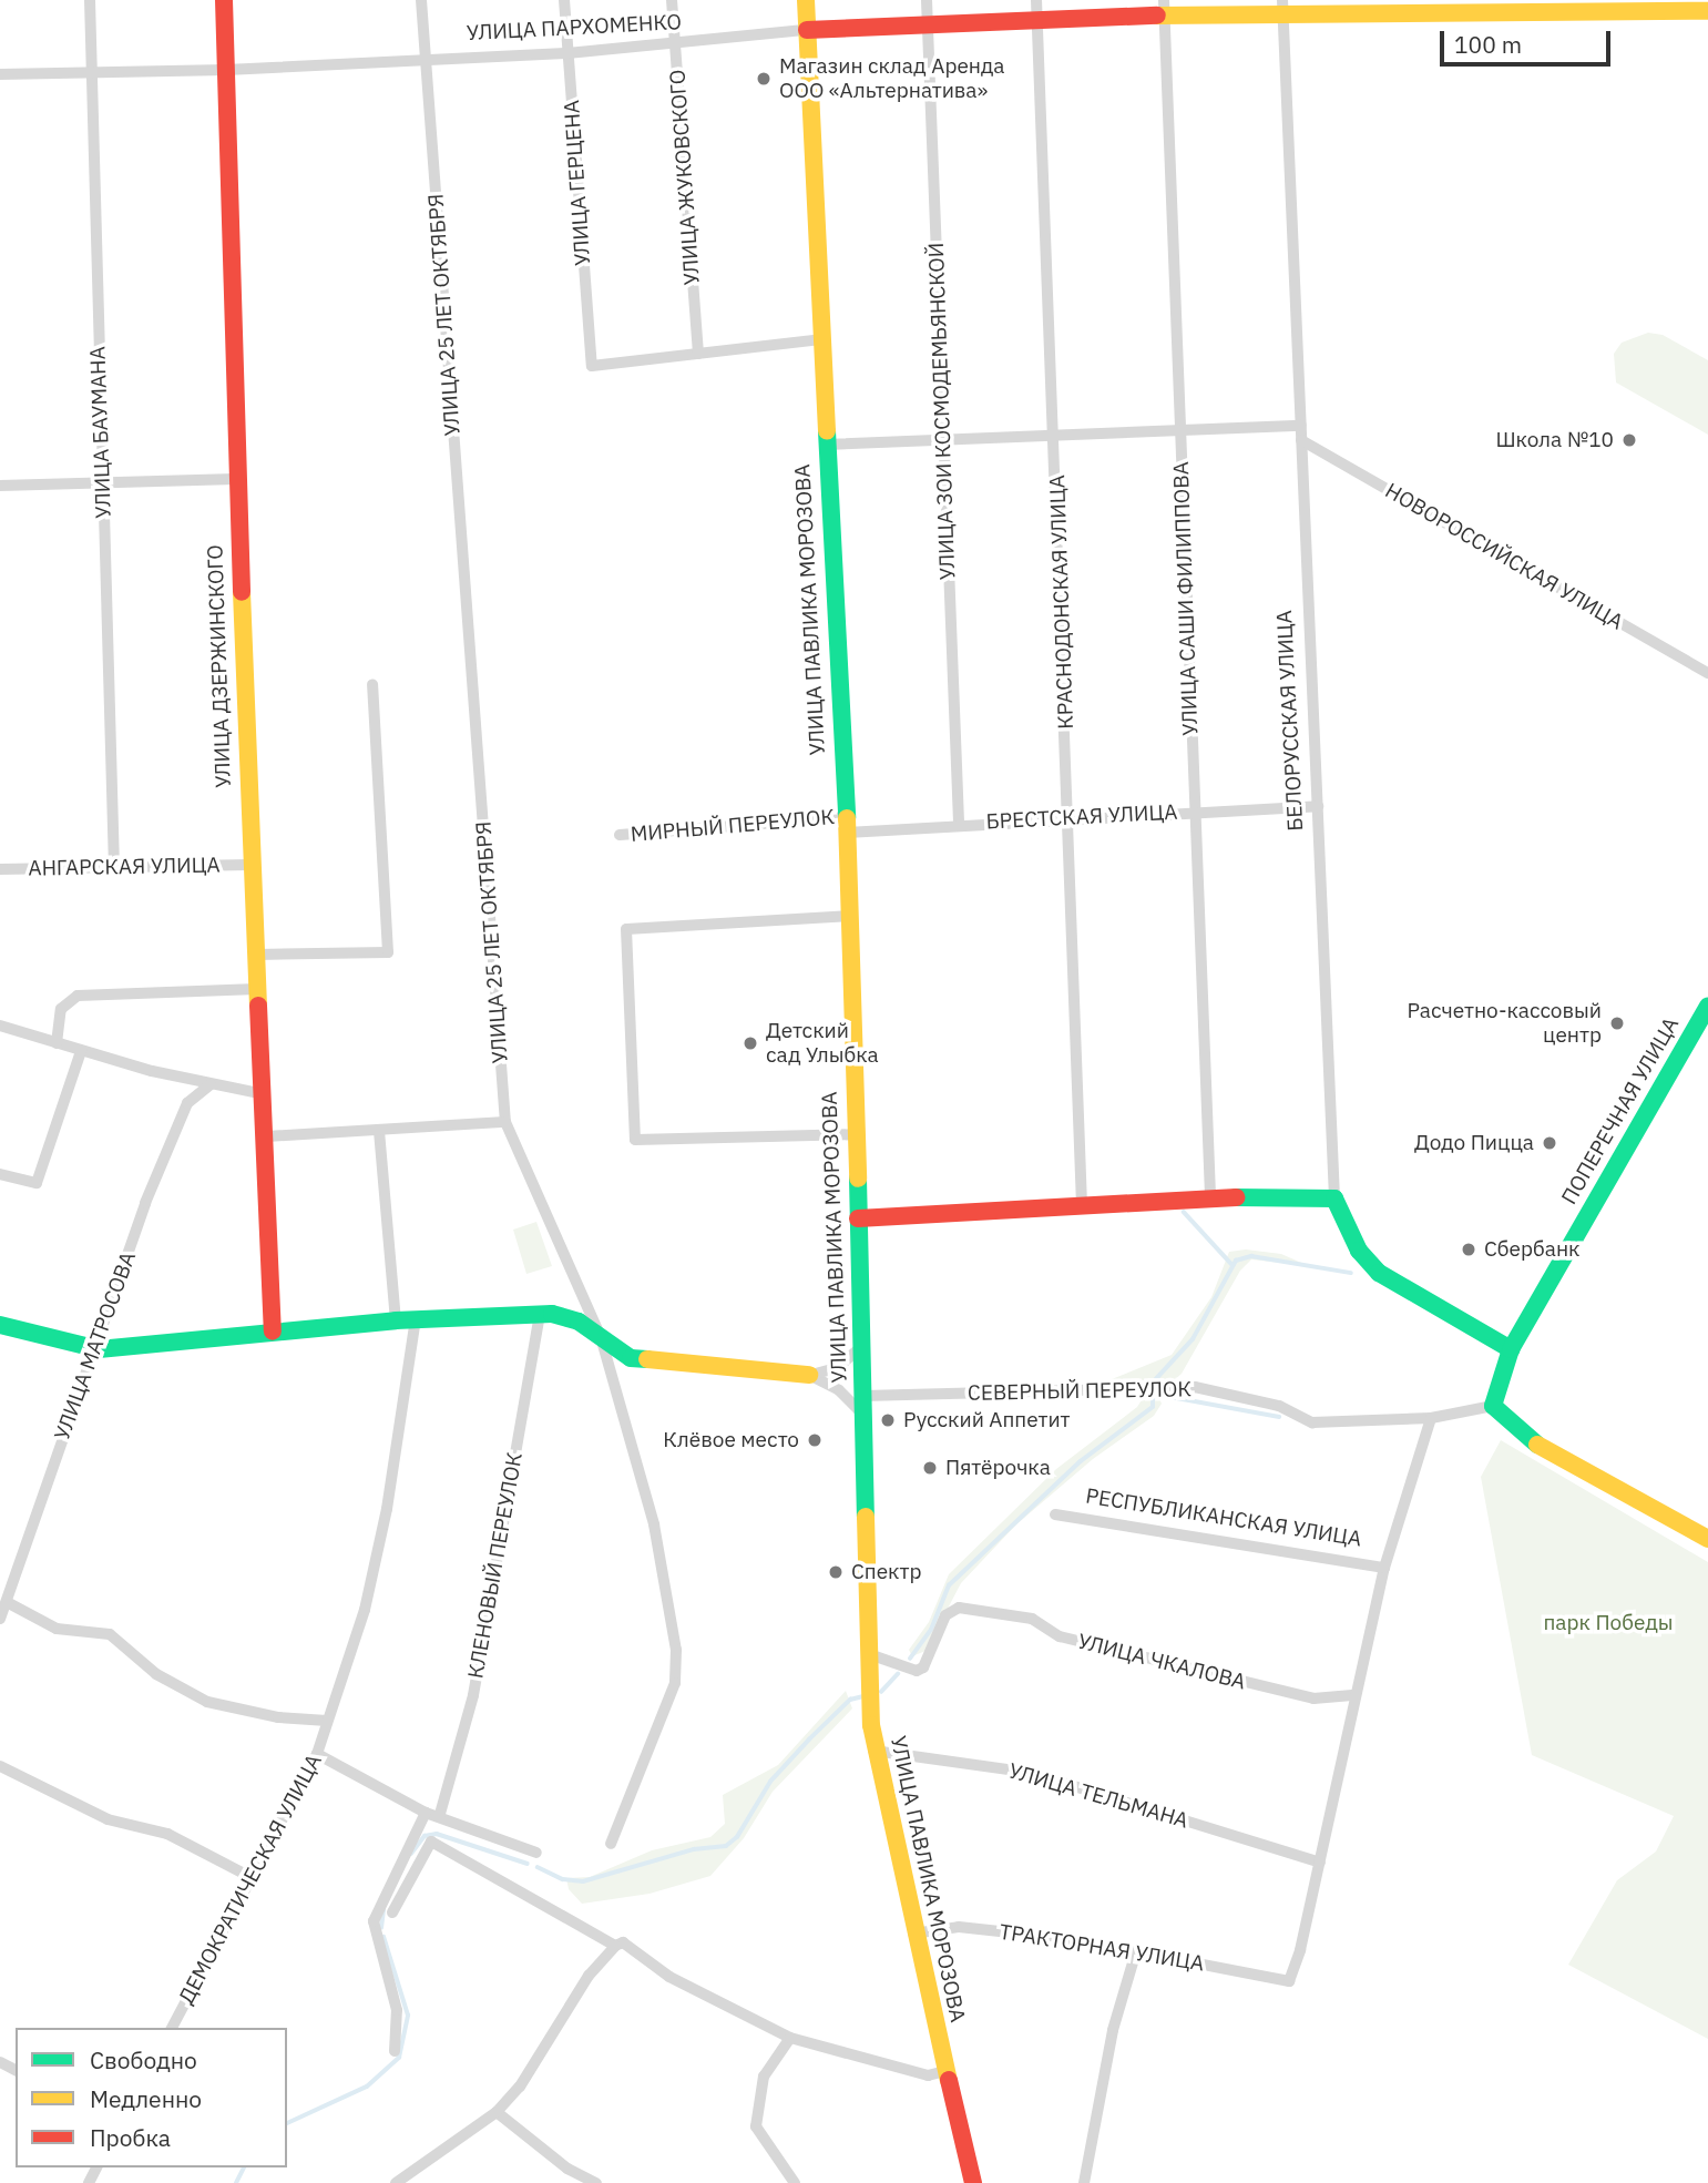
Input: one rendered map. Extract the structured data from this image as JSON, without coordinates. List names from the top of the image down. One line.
{"streets":{"street":["УЛИЦА ПАРХОМЕНКО","УЛИЦА ЖУКОВСКОГО","УЛИЦА ГЕРЦЕНА","УЛИЦА 25 ЛЕТ ОКТЯБРЯ","УЛИЦА ЗОИ КОСМОДЕМЬЯНСКОЙ","УЛИЦА БАУМАНА","НОВОРОССИЙСКАЯ УЛИЦА","УЛИЦА САШИ ФИЛИППОВА","КРАСНОДОНСКАЯ УЛИЦА","УЛИЦА ПАВЛИКА МОРОЗОВА","УЛИЦА ДЗЕРЖИНСКОГО","БЕЛОРУССКАЯ УЛИЦА","БРЕСТСКАЯ УЛИЦА","МИРНЫЙ ПЕРЕУЛОК","АНГАРСКАЯ УЛИЦА","ПОПЕРЕЧНАЯ УЛИЦА","УЛИЦА МАТРОСОВА","СЕВЕРНЫЙ ПЕРЕУЛОК","РЕСПУБЛИКАНСКАЯ УЛИЦА","КЛЕНОВЫЙ ПЕРЕУЛОК","УЛИЦА ЧКАЛОВА","УЛИЦА ТЕЛЬМАНА","ДЕМОКРАТИЧЕСКАЯ УЛИЦА","ТРАКТОРНАЯ УЛИЦА"]},"crossings":[["УЛИЦА ПАРХОМЕНКО","УЛИЦА ЖУКОВСКОГО"],["УЛИЦА ПАРХОМЕНКО","УЛИЦА ГЕРЦЕНА"],["УЛИЦА ПАРХОМЕНКО","УЛИЦА 25 ЛЕТ ОКТЯБРЯ"],["УЛИЦА ПАРХОМЕНКО","УЛИЦА ЗОИ КОСМОДЕМЬЯНСКОЙ"],["УЛИЦА ПАРХОМЕНКО","УЛИЦА БАУМАНА"],["УЛИЦА ПАРХОМЕНКО","УЛИЦА САШИ ФИЛИППОВА"],["УЛИЦА ПАРХОМЕНКО","КРАСНОДОНСКАЯ УЛИЦА"],["УЛИЦА ПАРХОМЕНКО","УЛИЦА ПАВЛИКА МОРОЗОВА"],["УЛИЦА ПАРХОМЕНКО","УЛИЦА ДЗЕРЖИНСКОГО"],["УЛИЦА ПАРХОМЕНКО","БЕЛОРУССКАЯ УЛИЦА"],["УЛИЦА ЖУКОВСКОГО","УЛИЦА ГЕРЦЕНА"],["УЛИЦА ЗОИ КОСМОДЕМЬЯНСКОЙ","БРЕСТСКАЯ УЛИЦА"],["УЛИЦА БАУМАНА","АНГАРСКАЯ УЛИЦА"],["НОВОРОССИЙСКАЯ УЛИЦА","БЕЛОРУССКАЯ УЛИЦА"],["УЛИЦА САШИ ФИЛИППОВА","БРЕСТСКАЯ УЛИЦА"],["КРАСНОДОНСКАЯ УЛИЦА","БРЕСТСКАЯ УЛИЦА"],["УЛИЦА ПАВЛИКА МОРОЗОВА","БРЕСТСКАЯ УЛИЦА"],["УЛИЦА ПАВЛИКА МОРОЗОВА","МИРНЫЙ ПЕРЕУЛОК"],["УЛИЦА ПАВЛИКА МОРОЗОВА","СЕВЕРНЫЙ ПЕРЕУЛОК"],["УЛИЦА ПАВЛИКА МОРОЗОВА","УЛИЦА ЧКАЛОВА"],["УЛИЦА ПАВЛИКА МОРОЗОВА","УЛИЦА ТЕЛЬМАНА"],["УЛИЦА ПАВЛИКА МОРОЗОВА","ТРАКТОРНАЯ УЛИЦА"],["УЛИЦА ДЗЕРЖИНСКОГО","АНГАРСКАЯ УЛИЦА"],["БЕЛОРУССКАЯ УЛИЦА","БРЕСТСКАЯ УЛИЦА"],["БЕЛОРУССКАЯ УЛИЦА","ПОПЕРЕЧНАЯ УЛИЦА"],["БРЕСТСКАЯ УЛИЦА","МИРНЫЙ ПЕРЕУЛОК"],["ПОПЕРЕЧНАЯ УЛИЦА","СЕВЕРНЫЙ ПЕРЕУЛОК"],["УЛИЦА ТЕЛЬМАНА","ТРАКТОРНАЯ УЛИЦА"]],"parks":["парк Победы"],"places":["Магазин склад Аренда ООО «Альтернатива»","Школа №10","Расчетно-кассовый центр","Детский сад Улыбка","Додо Пицца","Сбербанк","Русский Аппетит","Клёвое место","Пятёрочка","Спектр"],"legend":["Свободно","Медленно","Пробка"],"scale_bar":"100 m"}
